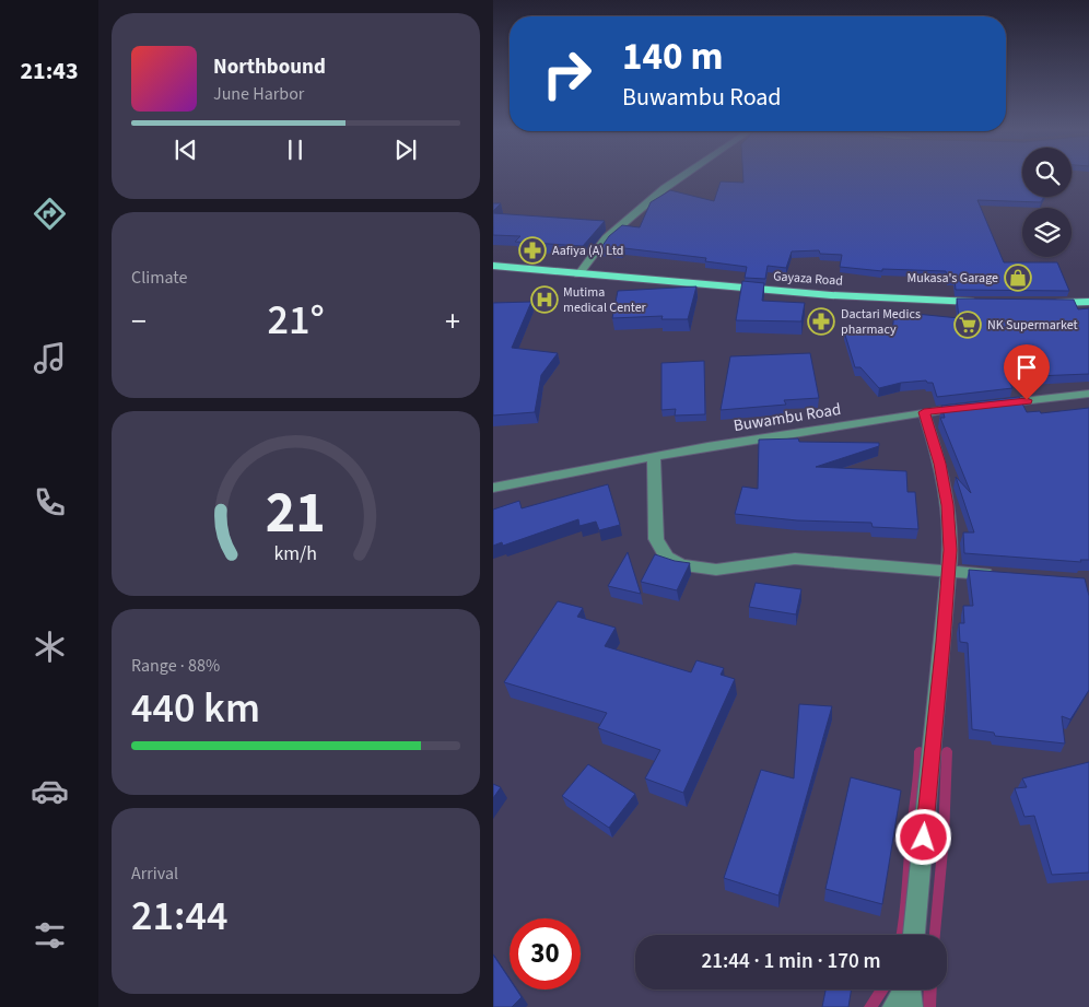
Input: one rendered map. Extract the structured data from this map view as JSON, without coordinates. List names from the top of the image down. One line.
{"streets":{"main road":["Gayaza Road"],"street":["Buwambu Road"]},"places":{"pharmacy":["Aafiya (A) Ltd","Dactari Medics pharmacy"],"shop":["Mukasa's Garage"],"hospital":["Mutima medical Center"],"supermarket":["NK Supermarket"]},"page":{"tabs":"21:43","turn":["140 m","Buwambu Road"],"song":["Northbound","June Harbor"],"tile":["Climate",["Range · 88%","440 km"],["Arrival","21:44"]],"heat":["−","21°","+"],"limit":"30","trip":"21:44 · 1 min · 170 m","gauge":["21","km/h"]}}
